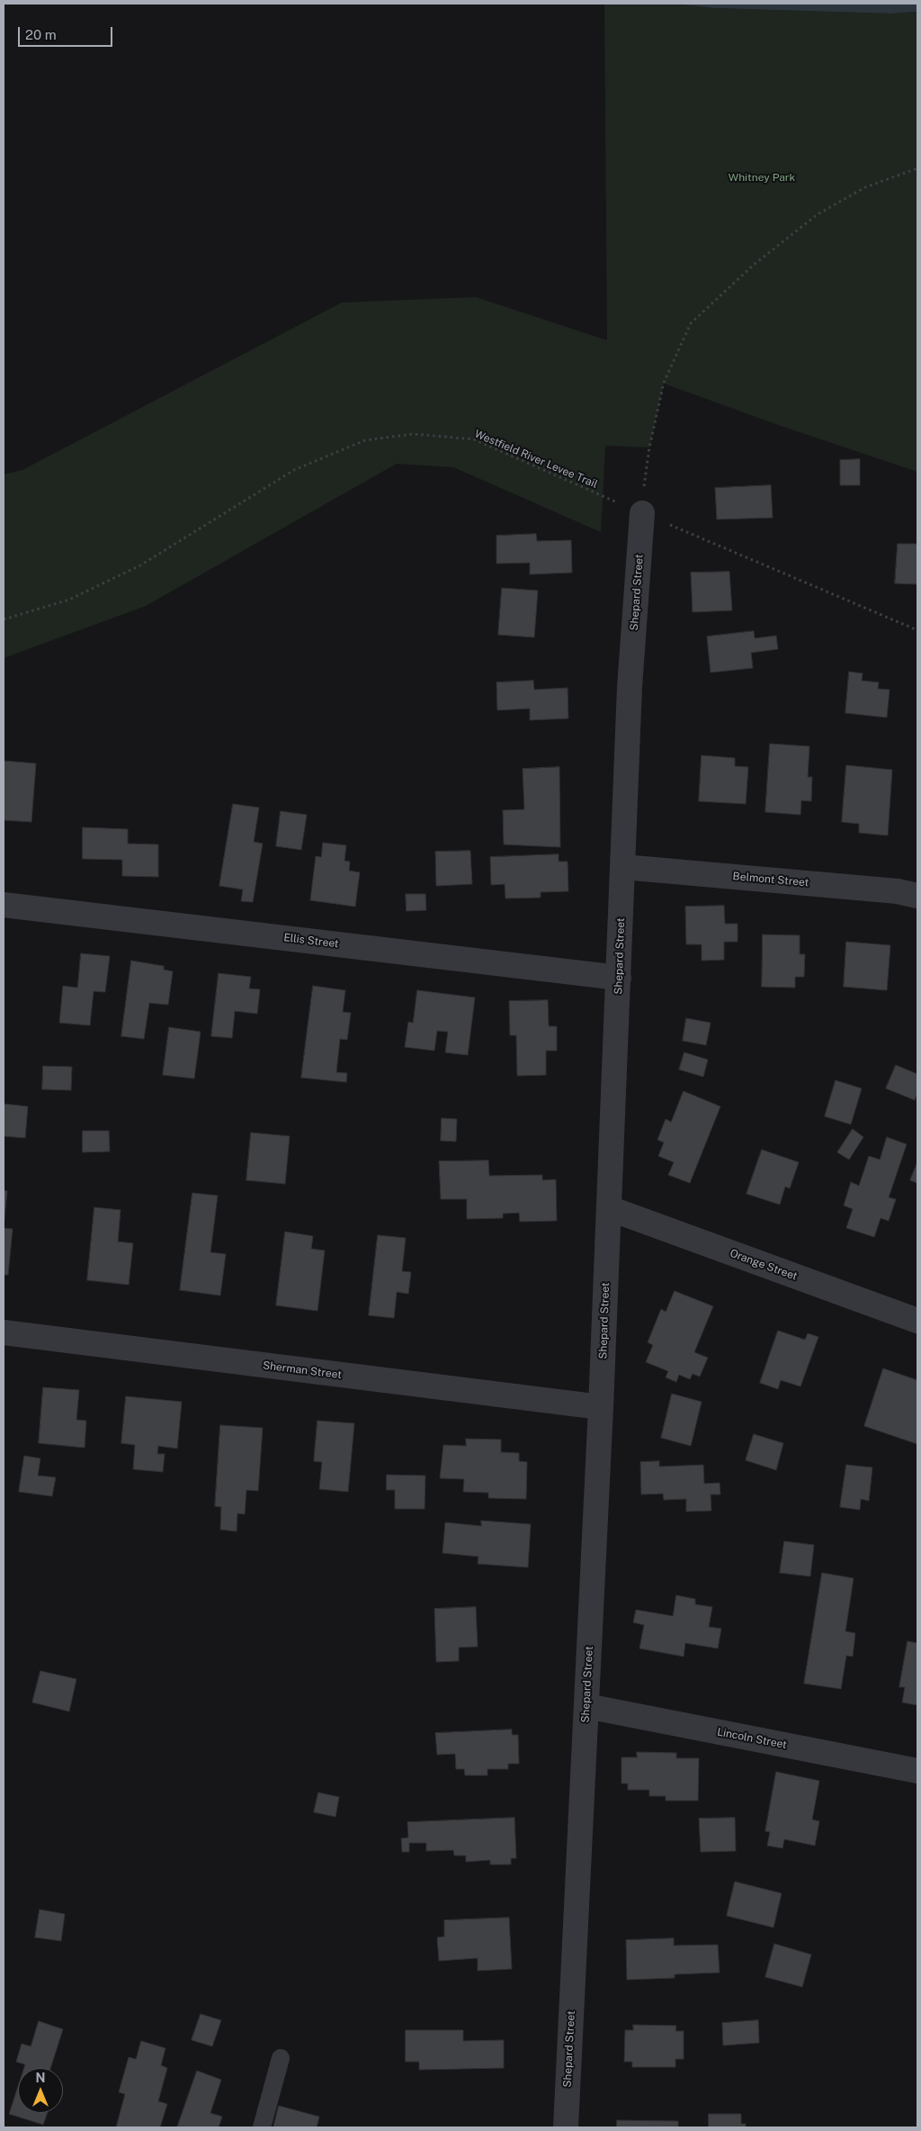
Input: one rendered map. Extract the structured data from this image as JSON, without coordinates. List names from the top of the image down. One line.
{"streets":{"street":["Shepard Street","Belmont Street","Ellis Street","Orange Street","Sherman Street","Lincoln Street"],"path":["Westfield River Levee Trail"]},"crossings":[["Westfield River Levee Trail","Shepard Street"],["Shepard Street","Belmont Street"],["Shepard Street","Ellis Street"],["Shepard Street","Orange Street"],["Shepard Street","Sherman Street"],["Shepard Street","Lincoln Street"]],"parks":["Whitney Park"],"scale_bar":"20 m","north":"top"}
